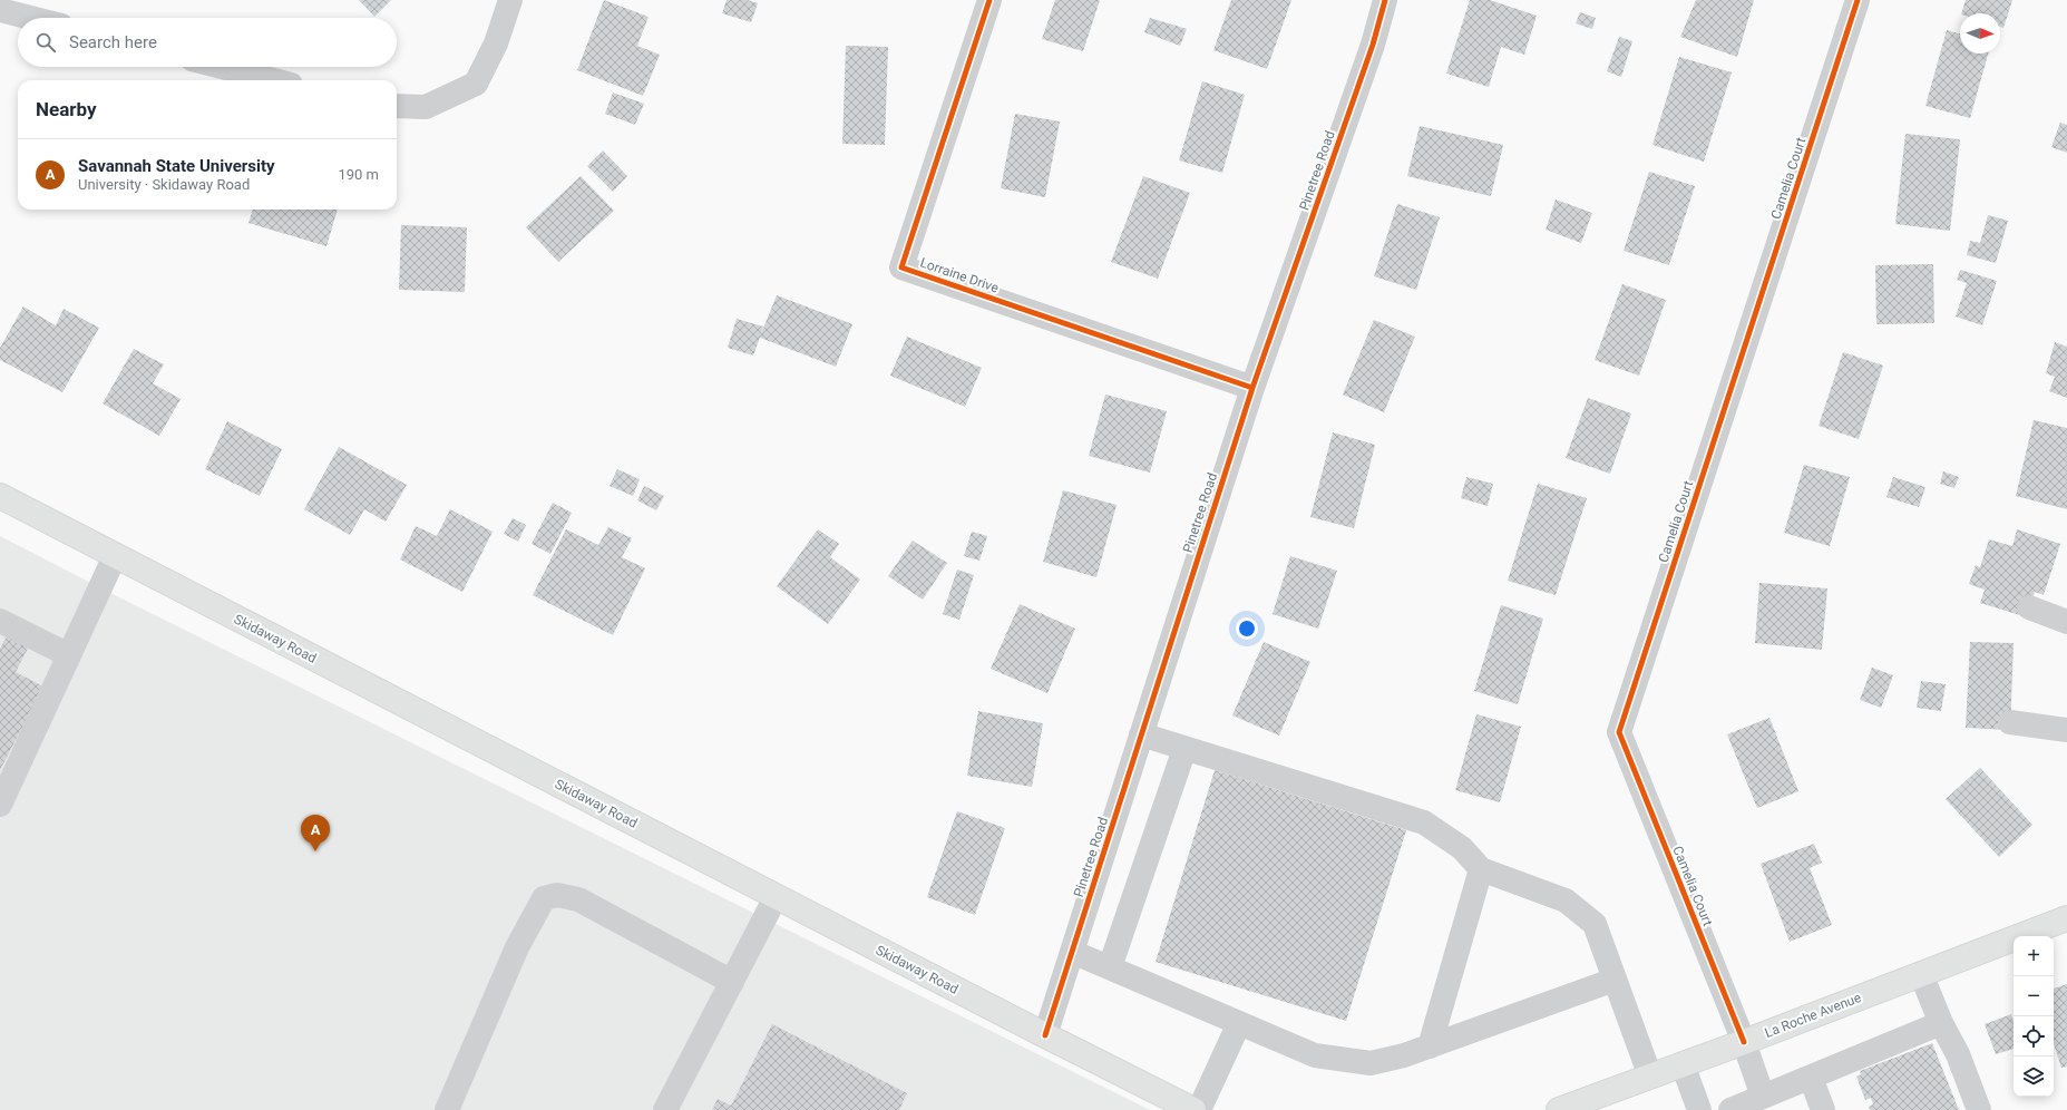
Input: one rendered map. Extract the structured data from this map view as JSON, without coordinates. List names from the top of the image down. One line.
{"streets":{"main road":["Skidaway Road","La Roche Avenue"],"street":["Pinetree Road","Camelia Court","Lorraine Drive"]},"crossings":[["Pinetree Road","Lorraine Drive"],["Pinetree Road","Skidaway Road"],["Camelia Court","La Roche Avenue"]],"north":"right","page":{"search":"Search here","heading":"Nearby","list":[{"mark":"A","name":"Savannah State University","note":"University · Skidaway Road","value":"190 m"}],"pins":"A","map_buttons":["+","−"]}}
